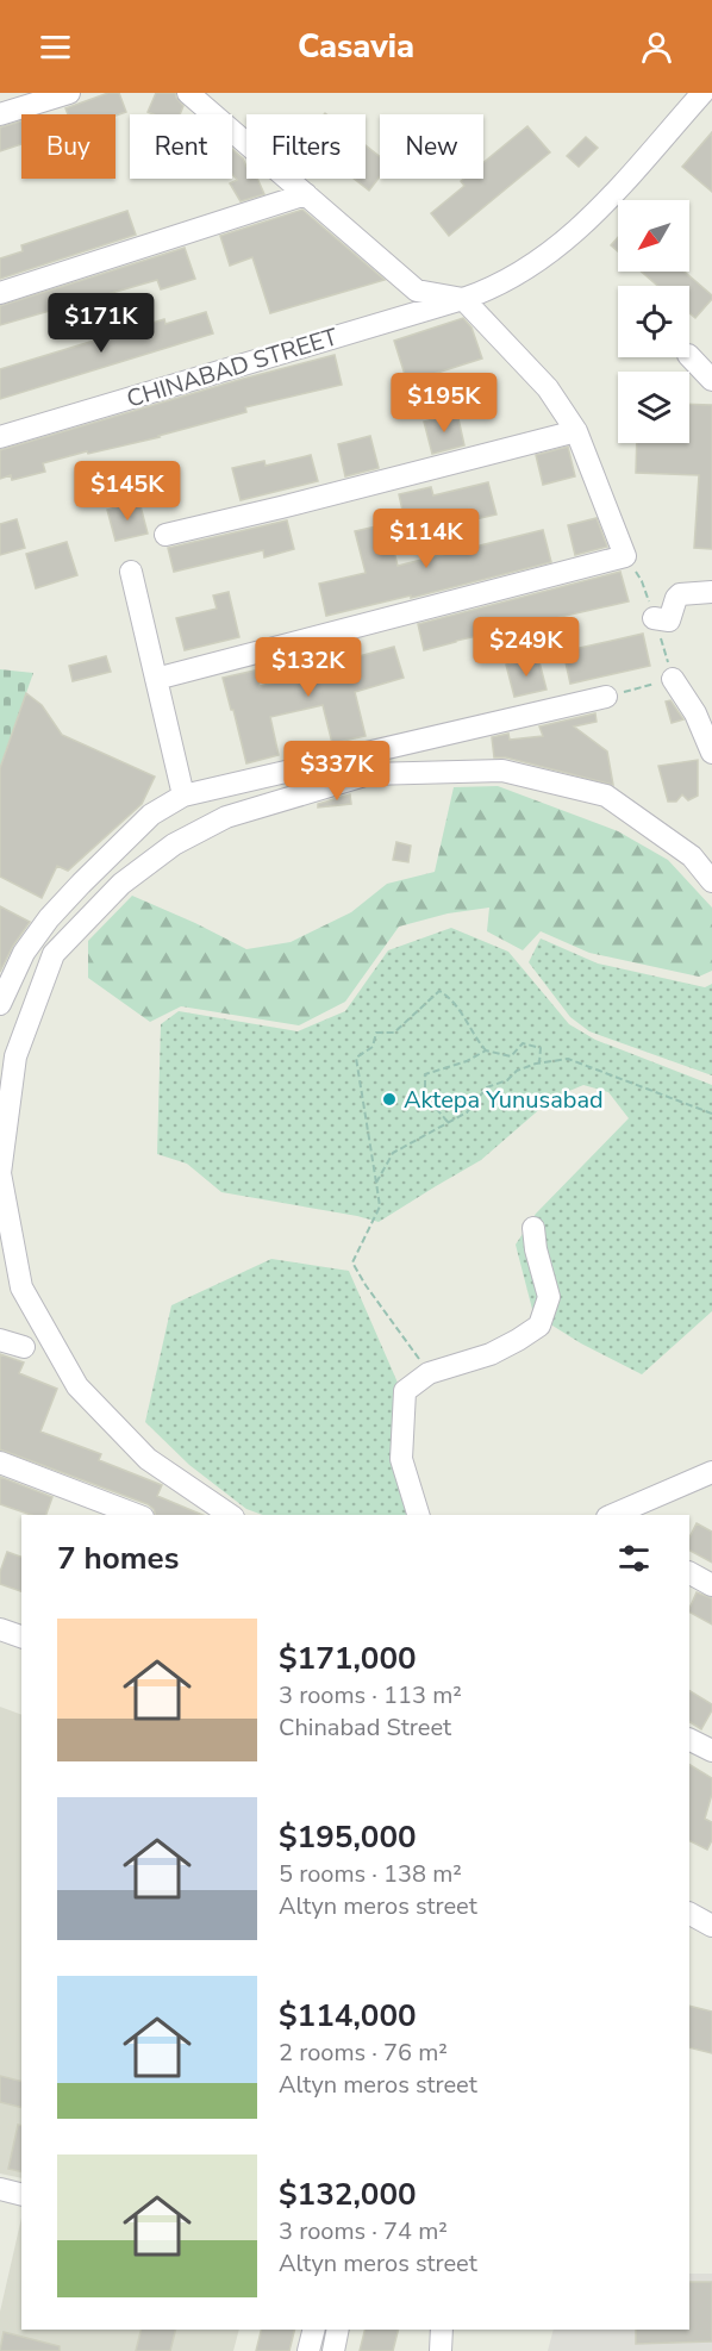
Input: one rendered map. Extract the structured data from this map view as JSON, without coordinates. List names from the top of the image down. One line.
{"streets":{"street":["CHINABAD STREET"]},"places":["Aktepa Yunusabad"],"north":"bottom left","page":{"header":"Casavia","chip":["Buy","Rent","Filters","New"],"price":["$171K","$195K","$145K","$114K","$249K","$132K","$337K"],"heading":"7 homes","list":[{"name":"$171,000","note":"3 rooms · 113 m² · Chinabad Street"},{"name":"$195,000","note":"5 rooms · 138 m² · Altyn meros street"},{"name":"$114,000","note":"2 rooms · 76 m² · Altyn meros street"},{"name":"$132,000","note":"3 rooms · 74 m² · Altyn meros street"}]}}
